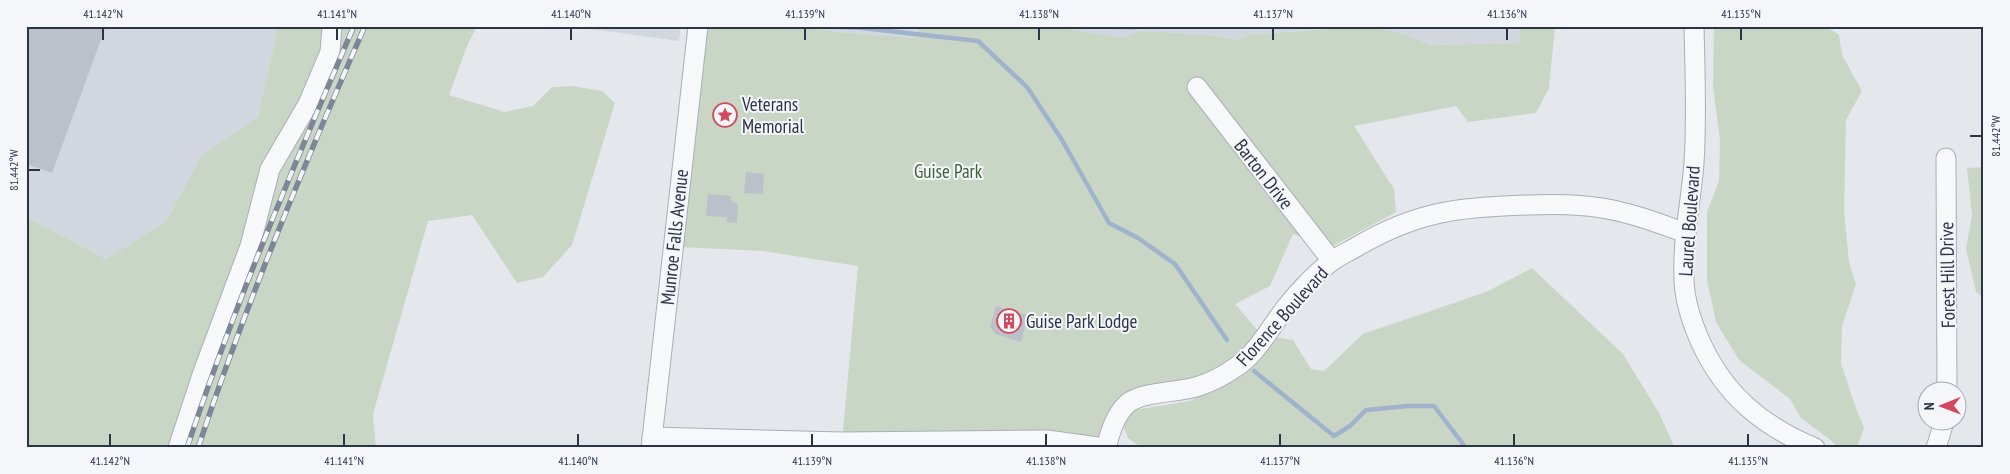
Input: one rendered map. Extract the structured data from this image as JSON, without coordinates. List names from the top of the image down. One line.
{"streets":{"street":["Barton Drive","Laurel Boulevard","Munroe Falls Avenue","Forest Hill Drive","Florence Boulevard"]},"crossings":[["Barton Drive","Florence Boulevard"],["Laurel Boulevard","Florence Boulevard"]],"parks":["Guise Park"],"places":{"place":["Veterans Memorial"],"building":["Guise Park Lodge"]},"north":"left","coordinates":["41.142°N","41.141°N","41.140°N","41.139°N","41.138°N","41.137°N","41.136°N","41.135°N","81.442°W"]}
